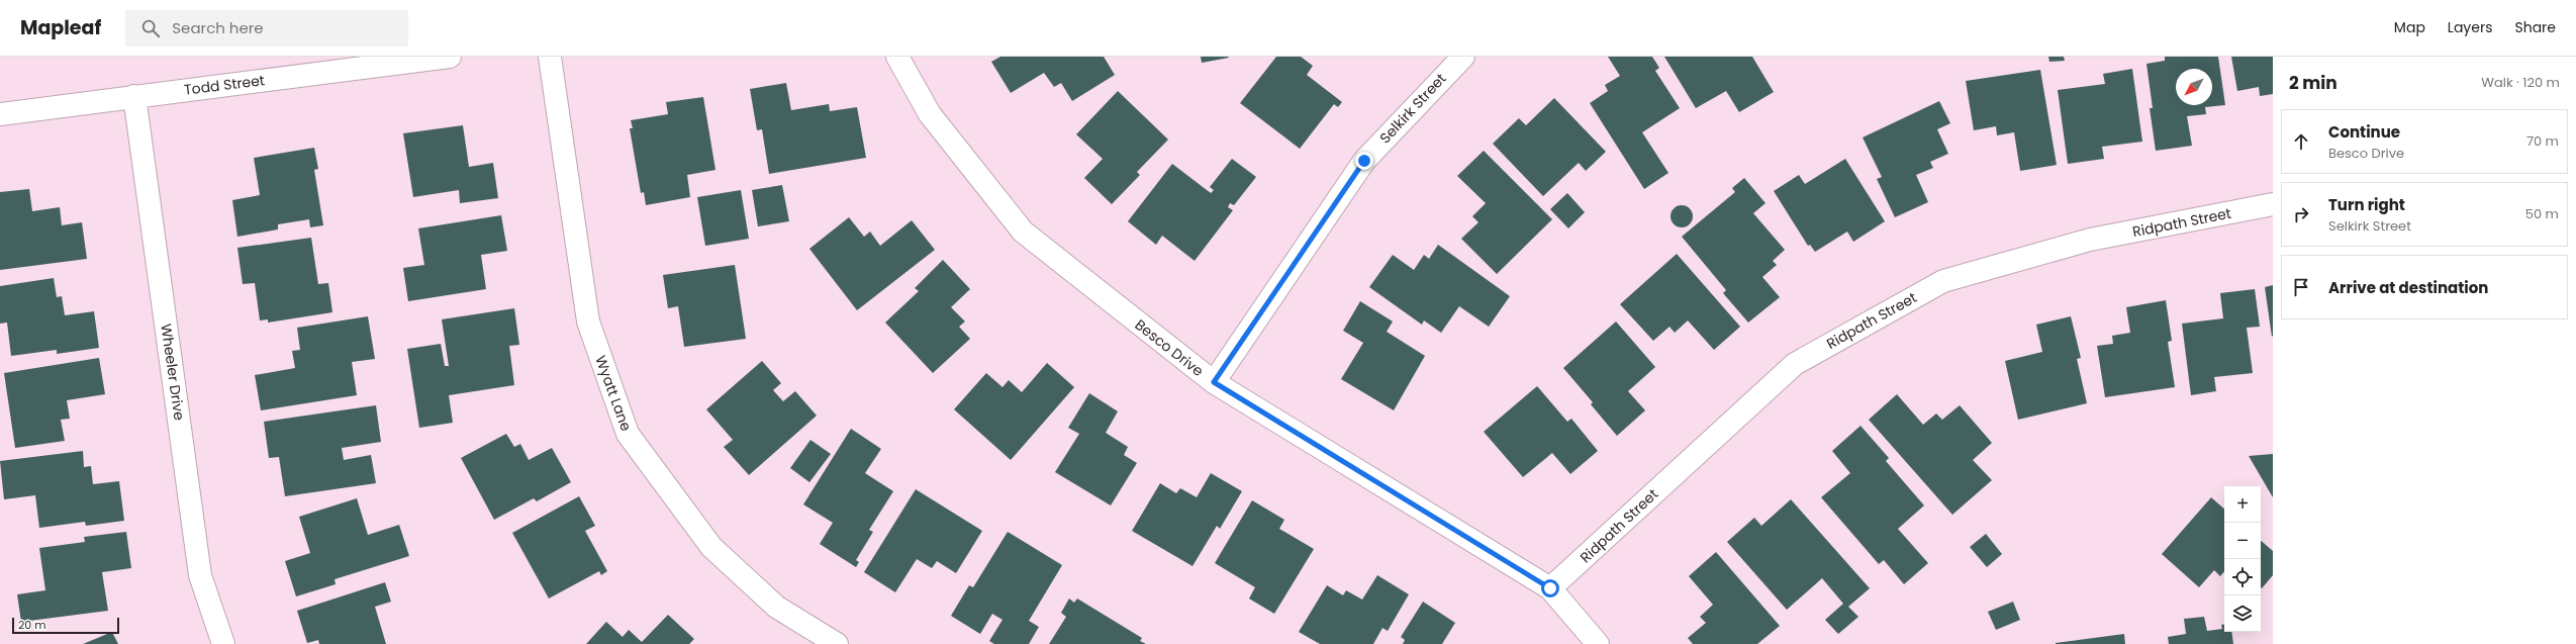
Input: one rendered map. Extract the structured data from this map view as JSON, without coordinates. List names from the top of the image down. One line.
{"streets":{"street":["Todd Street","Selkirk Street","Ridpath Street","Besco Drive","Wheeler Drive","Wyatt Lane"]},"crossings":[["Todd Street","Wheeler Drive"],["Selkirk Street","Besco Drive"],["Ridpath Street","Besco Drive"]],"scale_bar":"20 m","north":"bottom left","page":{"header":"Mapleaf","search":"Search here","nav":["Map","Layers","Share"],"heading":["2 min","Walk · 120 m"],"list":[["Continue","Besco Drive","70 m"],["Turn right","Selkirk Street","50 m"],"Arrive at destination"],"map_buttons":["+","−"],"scale":"20 m"}}
